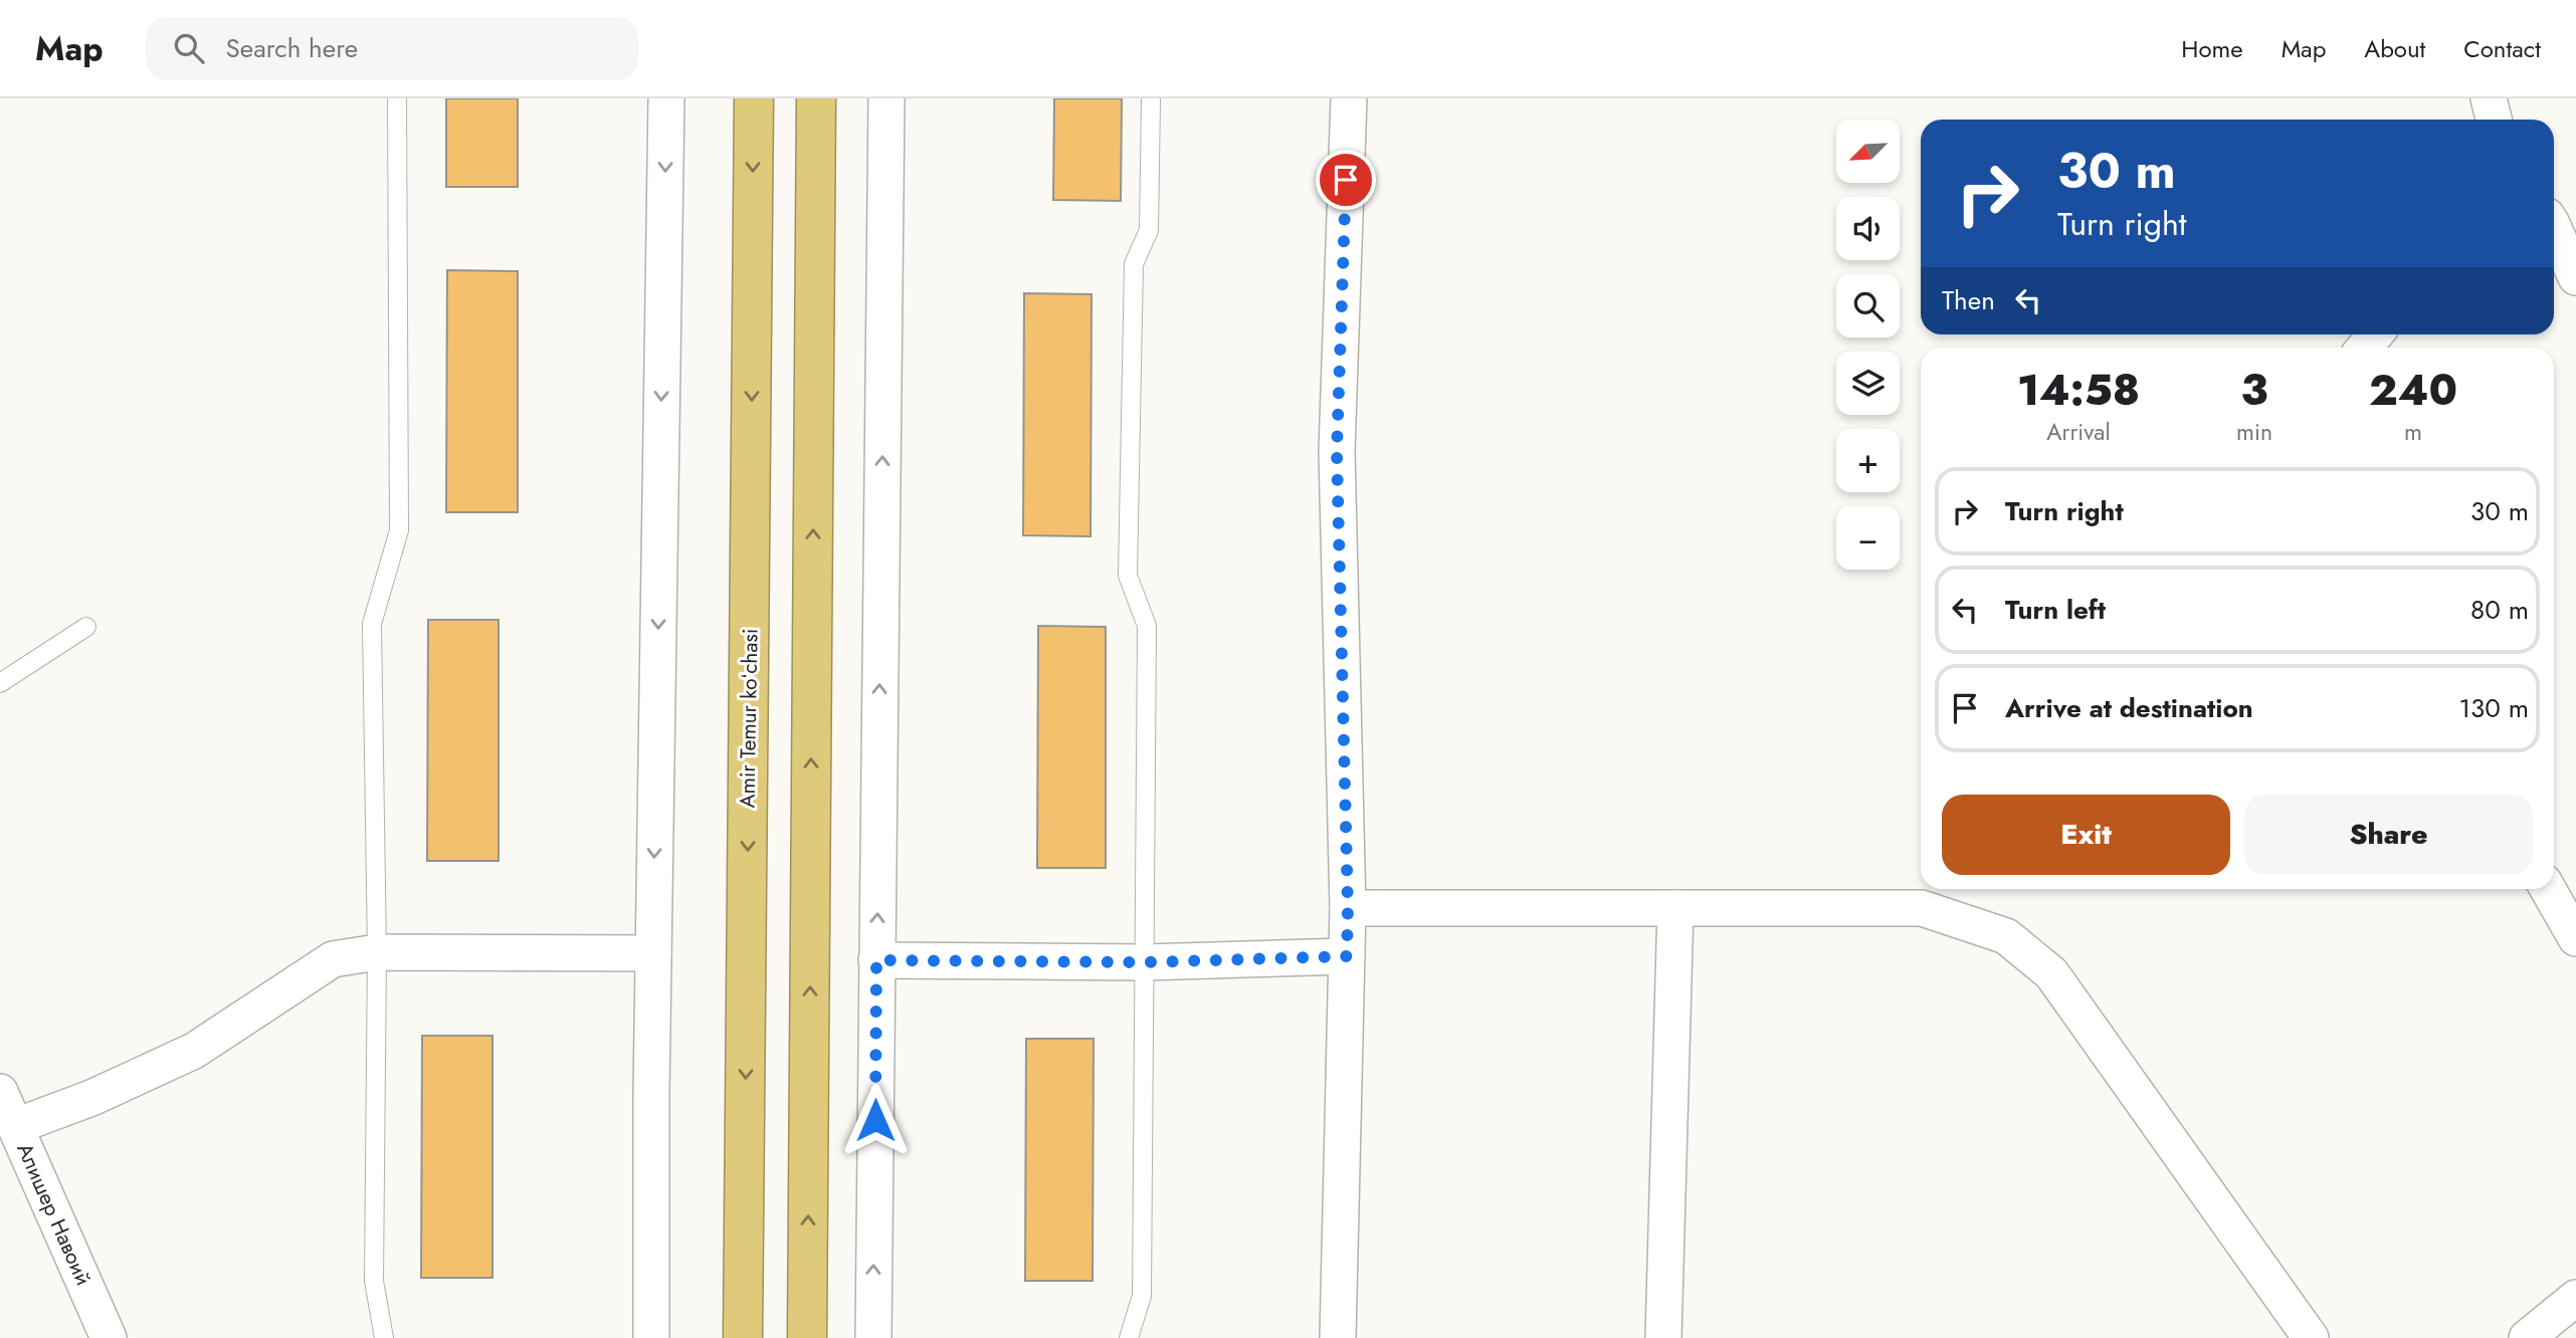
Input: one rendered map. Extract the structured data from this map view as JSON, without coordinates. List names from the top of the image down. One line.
{"streets":{"highway":["Amir Temur koʻchasi"],"street":["Алишер Навоий"]},"north":"bottom left","page":{"header":"Map","search":"Search here","nav":["Home","Map","About","Contact"],"map_buttons":["+","−"],"turn":["30 m","Turn right"],"then":"Then","eta":["14:58","Arrival","3","min","240","m"],"list":[{"name":"Turn right","value":"30 m"},{"name":"Turn left","value":"80 m"},{"name":"Arrive at destination","value":"130 m"}],"buttons":["Exit","Share"]}}
